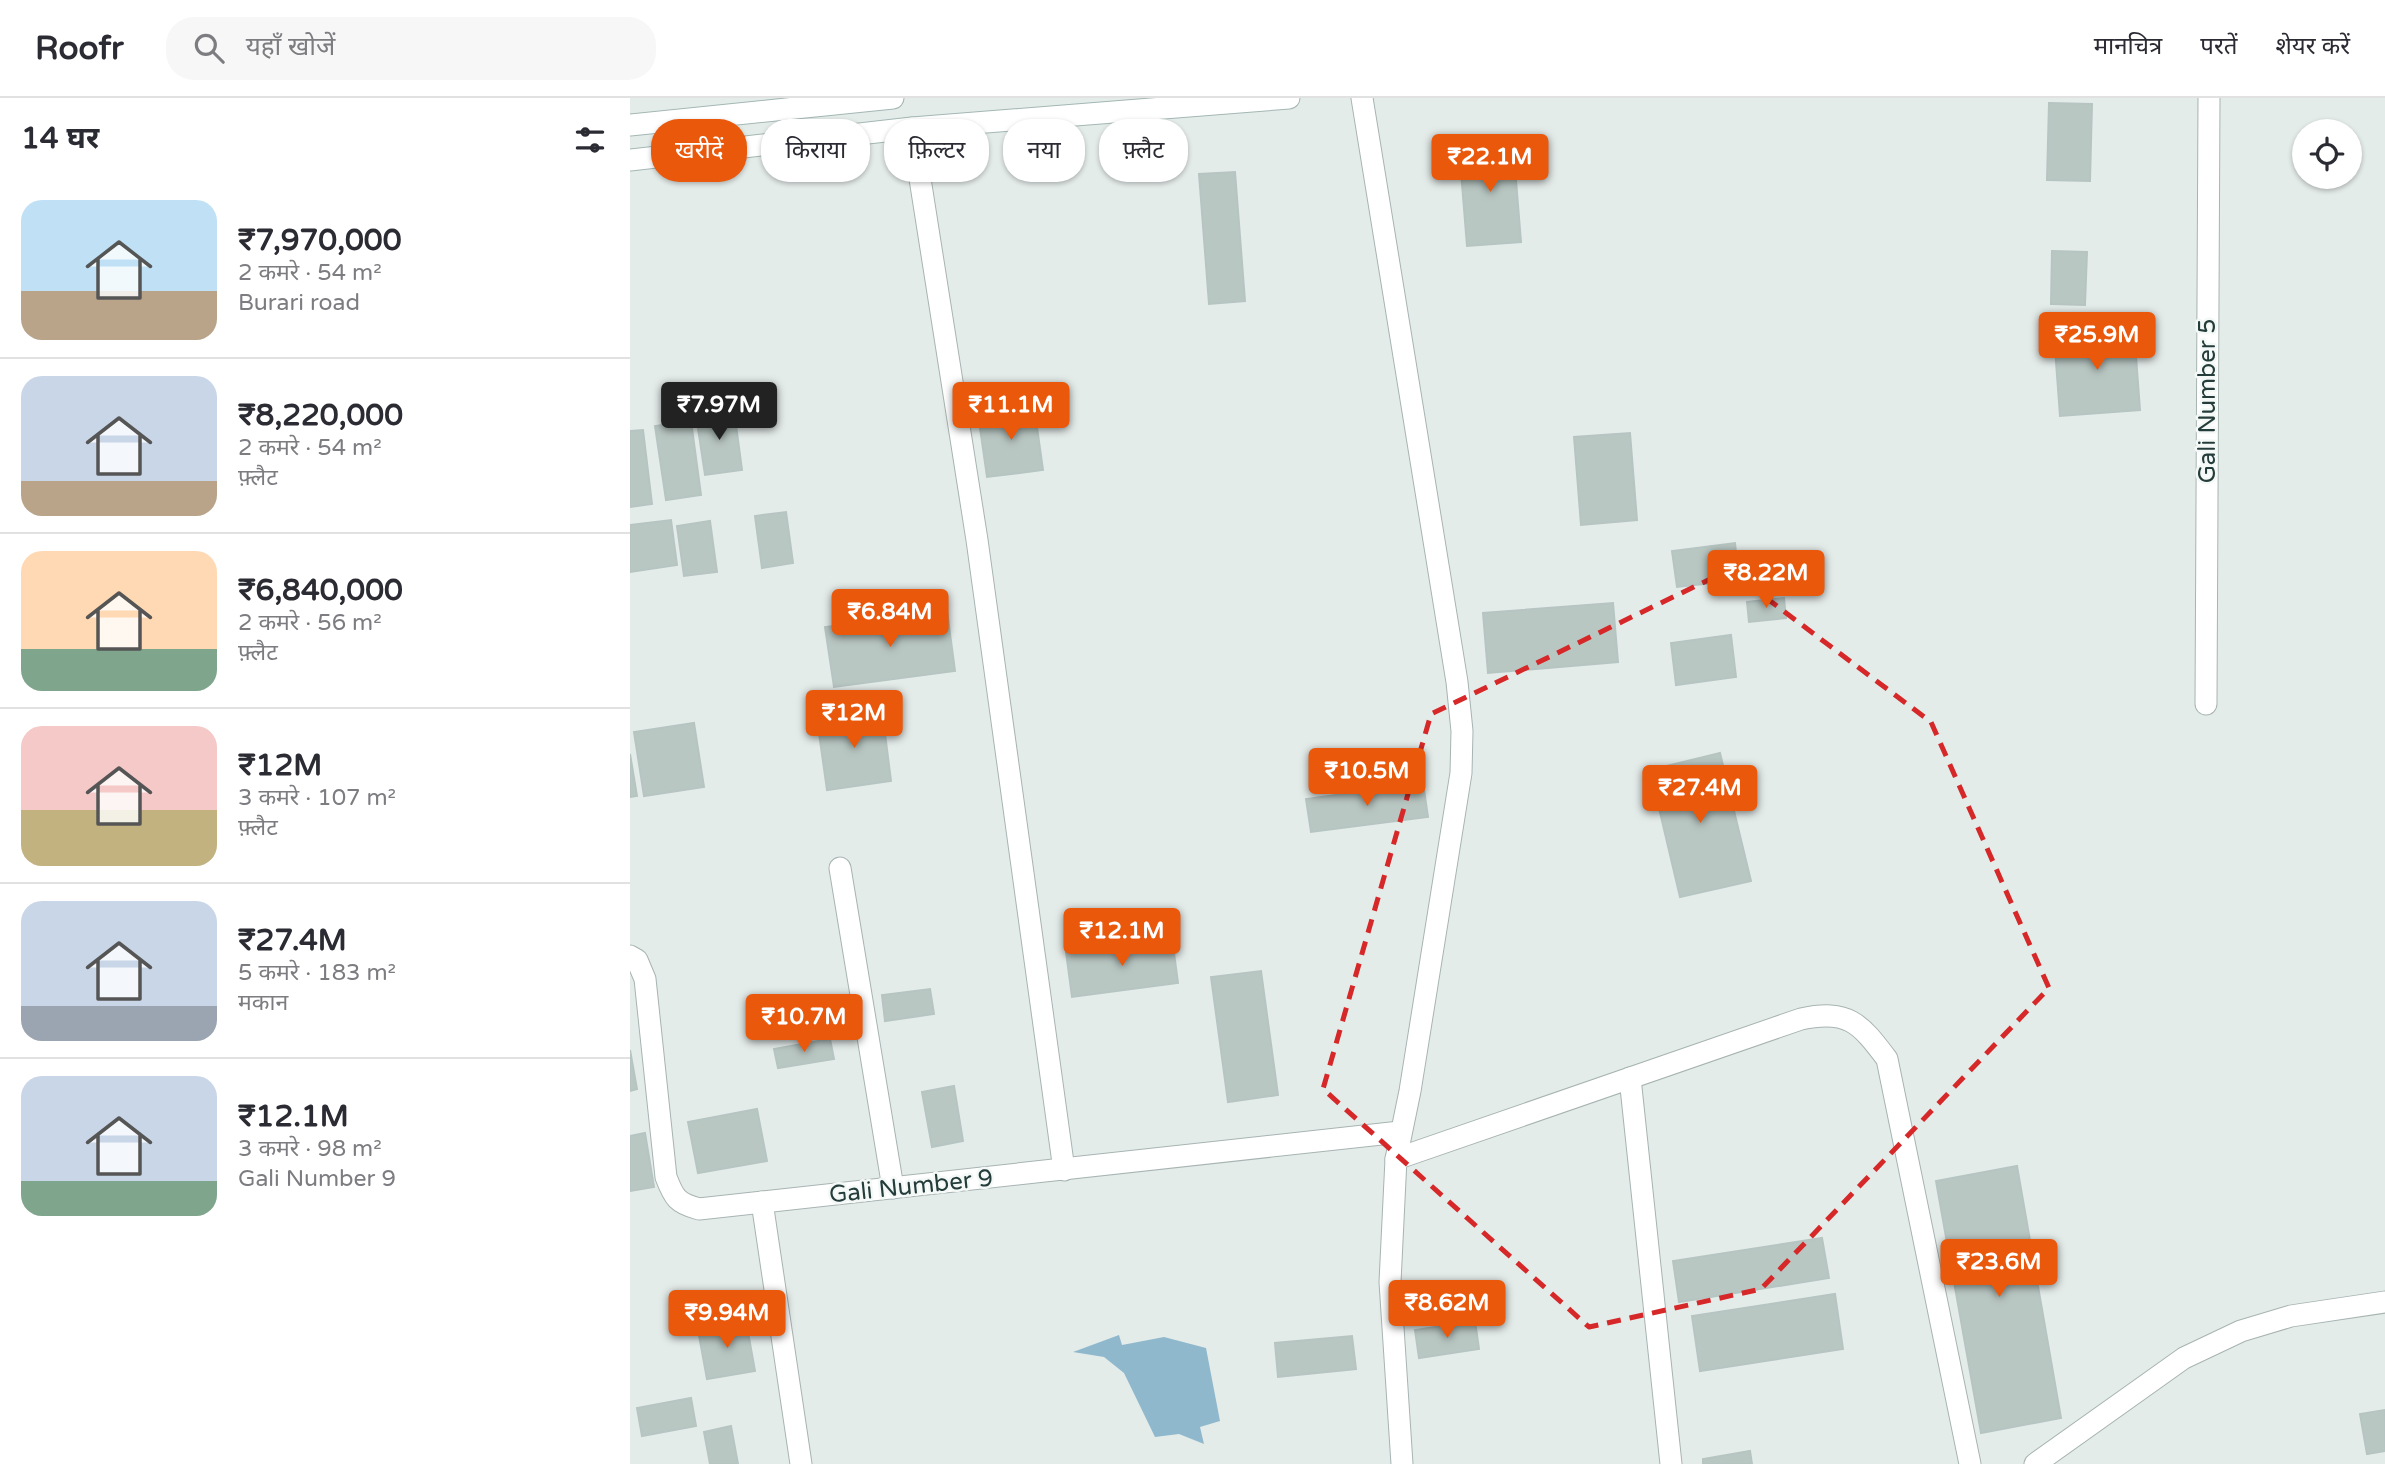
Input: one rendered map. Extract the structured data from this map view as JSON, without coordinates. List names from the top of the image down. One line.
{"streets":{"street":["Gali Number 5","Gali Number 9"]},"page":{"header":"Roofr","search":"यहाँ खोजें","nav":["मानचित्र","परतें","शेयर करें"],"heading":"14 घर","chip":["खरीदें","किराया","फ़िल्टर","नया","फ़्लैट"],"price":["₹22.1M","₹25.9M","₹7.97M","₹11.1M","₹8.22M","₹6.84M","₹12M","₹10.5M","₹27.4M","₹12.1M","₹10.7M","₹23.6M","₹8.62M","₹9.94M"],"list":[{"name":"₹7,970,000","note":"2 कमरे · 54 m² · Burari road"},{"name":"₹8,220,000","note":"2 कमरे · 54 m² · फ़्लैट"},{"name":"₹6,840,000","note":"2 कमरे · 56 m² · फ़्लैट"},{"name":"₹12M","note":"3 कमरे · 107 m² · फ़्लैट"},{"name":"₹27.4M","note":"5 कमरे · 183 m² · मकान"},{"name":"₹12.1M","note":"3 कमरे · 98 m² · Gali Number 9"}]}}
